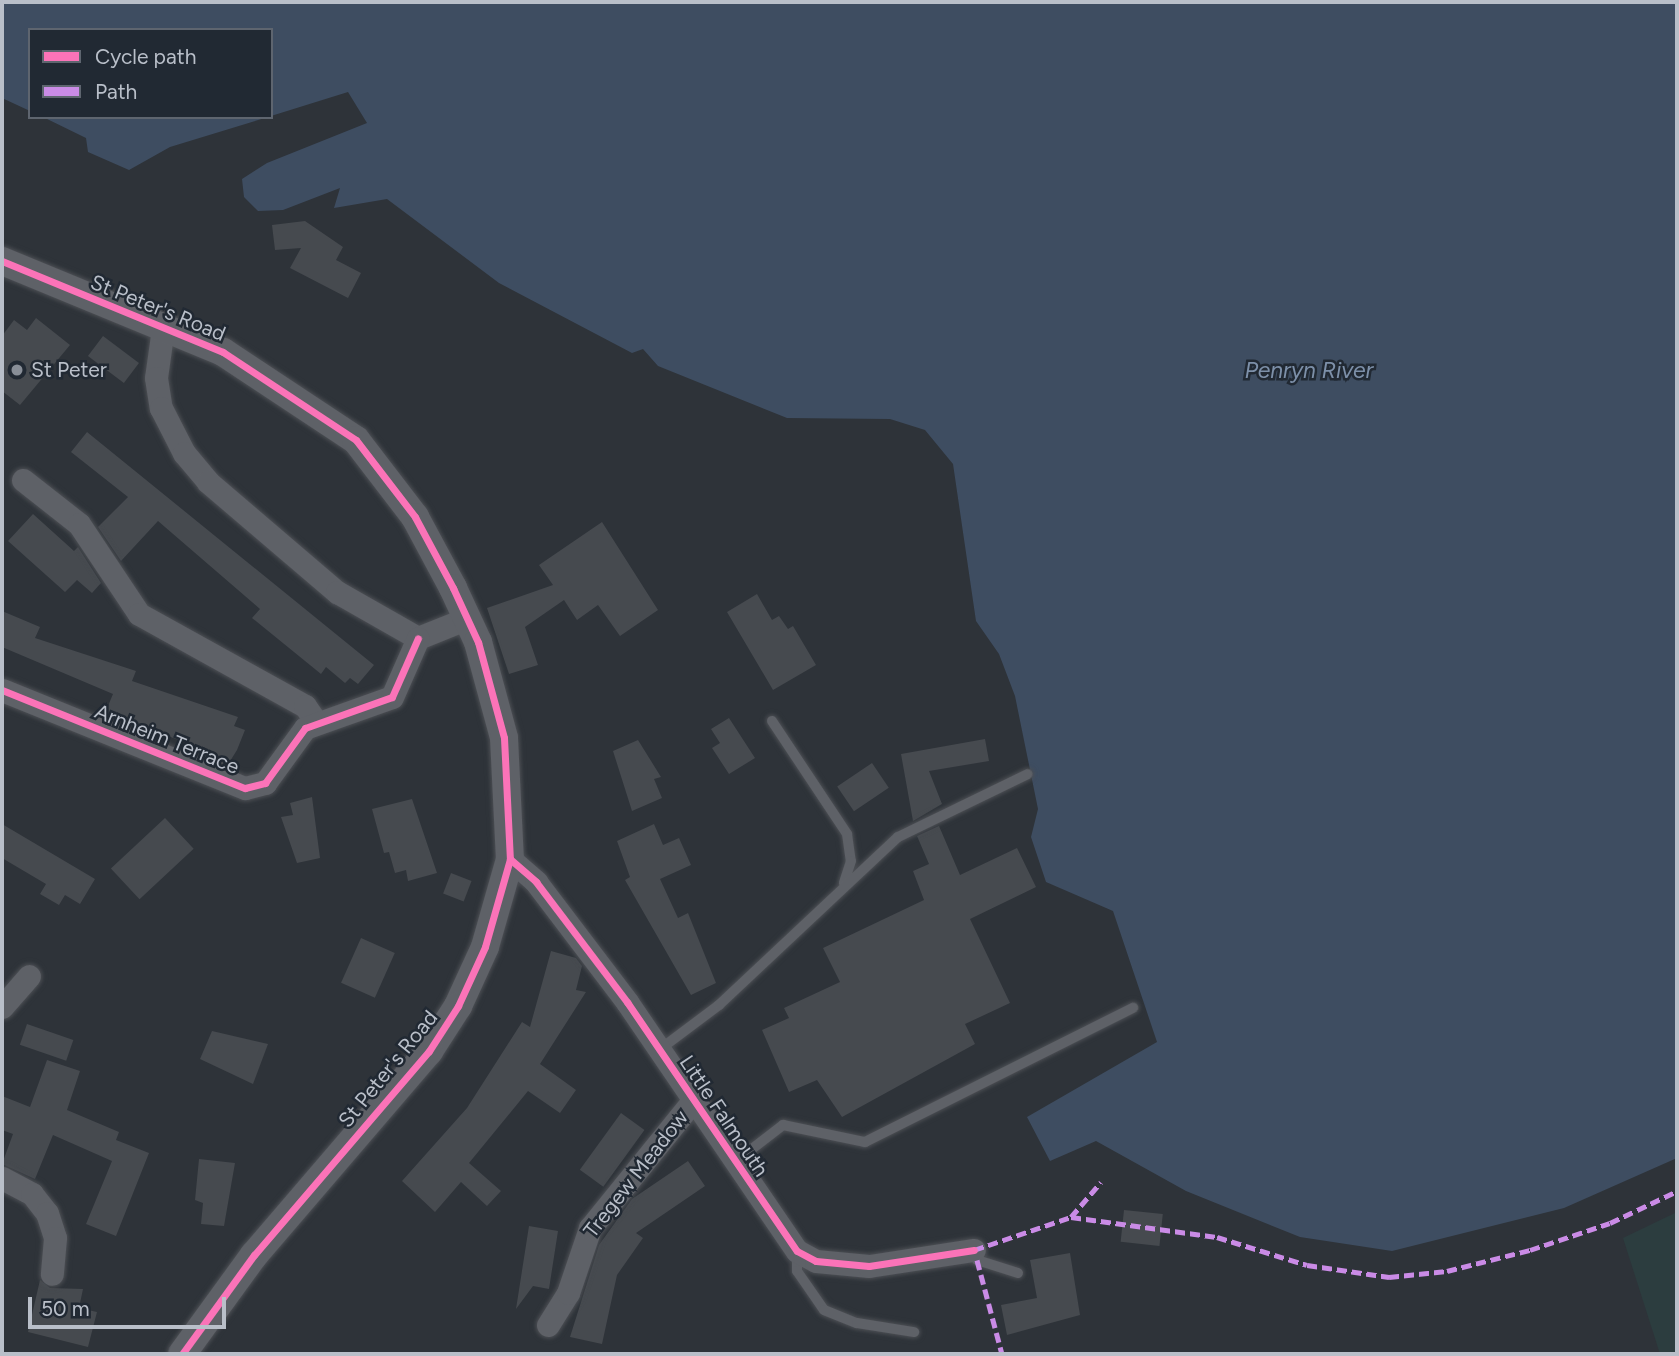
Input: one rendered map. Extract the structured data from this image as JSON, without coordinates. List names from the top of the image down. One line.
{"streets":{"street":["St Peter's Road","Arnheim Terrace","Little Falmouth","Tregew Meadow"]},"crossings":[["St Peter's Road","Little Falmouth"],["Little Falmouth","Tregew Meadow"]],"water":["Penryn River"],"places":["St Peter"],"legend":["Cycle path","Path"],"scale_bar":"50 m"}
